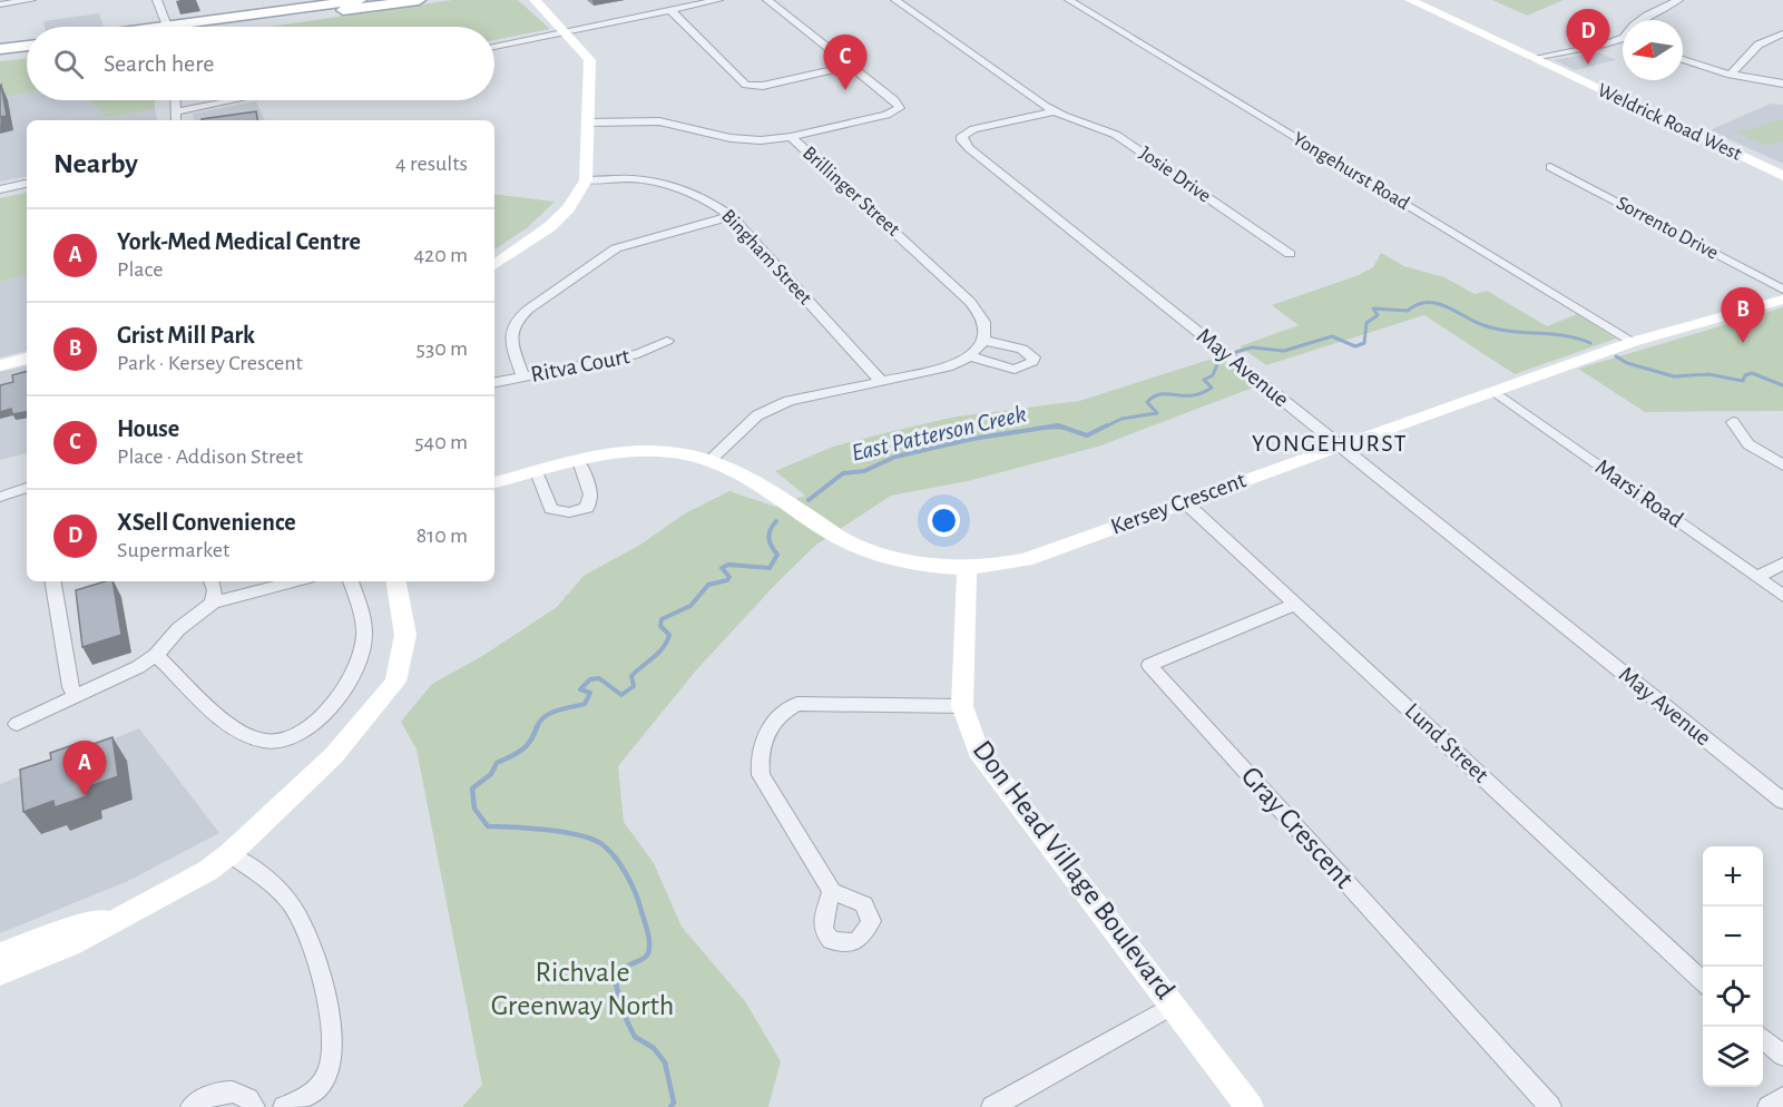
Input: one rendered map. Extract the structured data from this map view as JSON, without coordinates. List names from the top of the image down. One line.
{"streets":{"street":["Weldrick Road West","Yongehurst Road","Josie Drive","Brillinger Street","Sorrento Drive","Bingham Street","Ritva Court","May Avenue","Marsi Road","Kersey Crescent","Lund Street","Gray Crescent","Don Head Village Boulevard"]},"crossings":[["Yongehurst Road","Kersey Crescent"],["Josie Drive","May Avenue"],["May Avenue","Kersey Crescent"],["Marsi Road","Kersey Crescent"],["Kersey Crescent","Lund Street"],["Kersey Crescent","Don Head Village Boulevard"],["Lund Street","Gray Crescent"]],"districts":["YONGEHURST"],"water":["East Patterson Creek"],"parks":["Richvale Greenway North"],"north":"left","page":{"pins":["D","C","B","A"],"search":"Search here","heading":["Nearby","4 results"],"list":[{"mark":"A","name":"York-Med Medical Centre","note":"Place","value":"420 m"},{"mark":"B","name":"Grist Mill Park","note":"Park · Kersey Crescent","value":"530 m"},{"mark":"C","name":"House","note":"Place · Addison Street","value":"540 m"},{"mark":"D","name":"XSell Convenience","note":"Supermarket","value":"810 m"}],"map_buttons":["+","−"]}}
